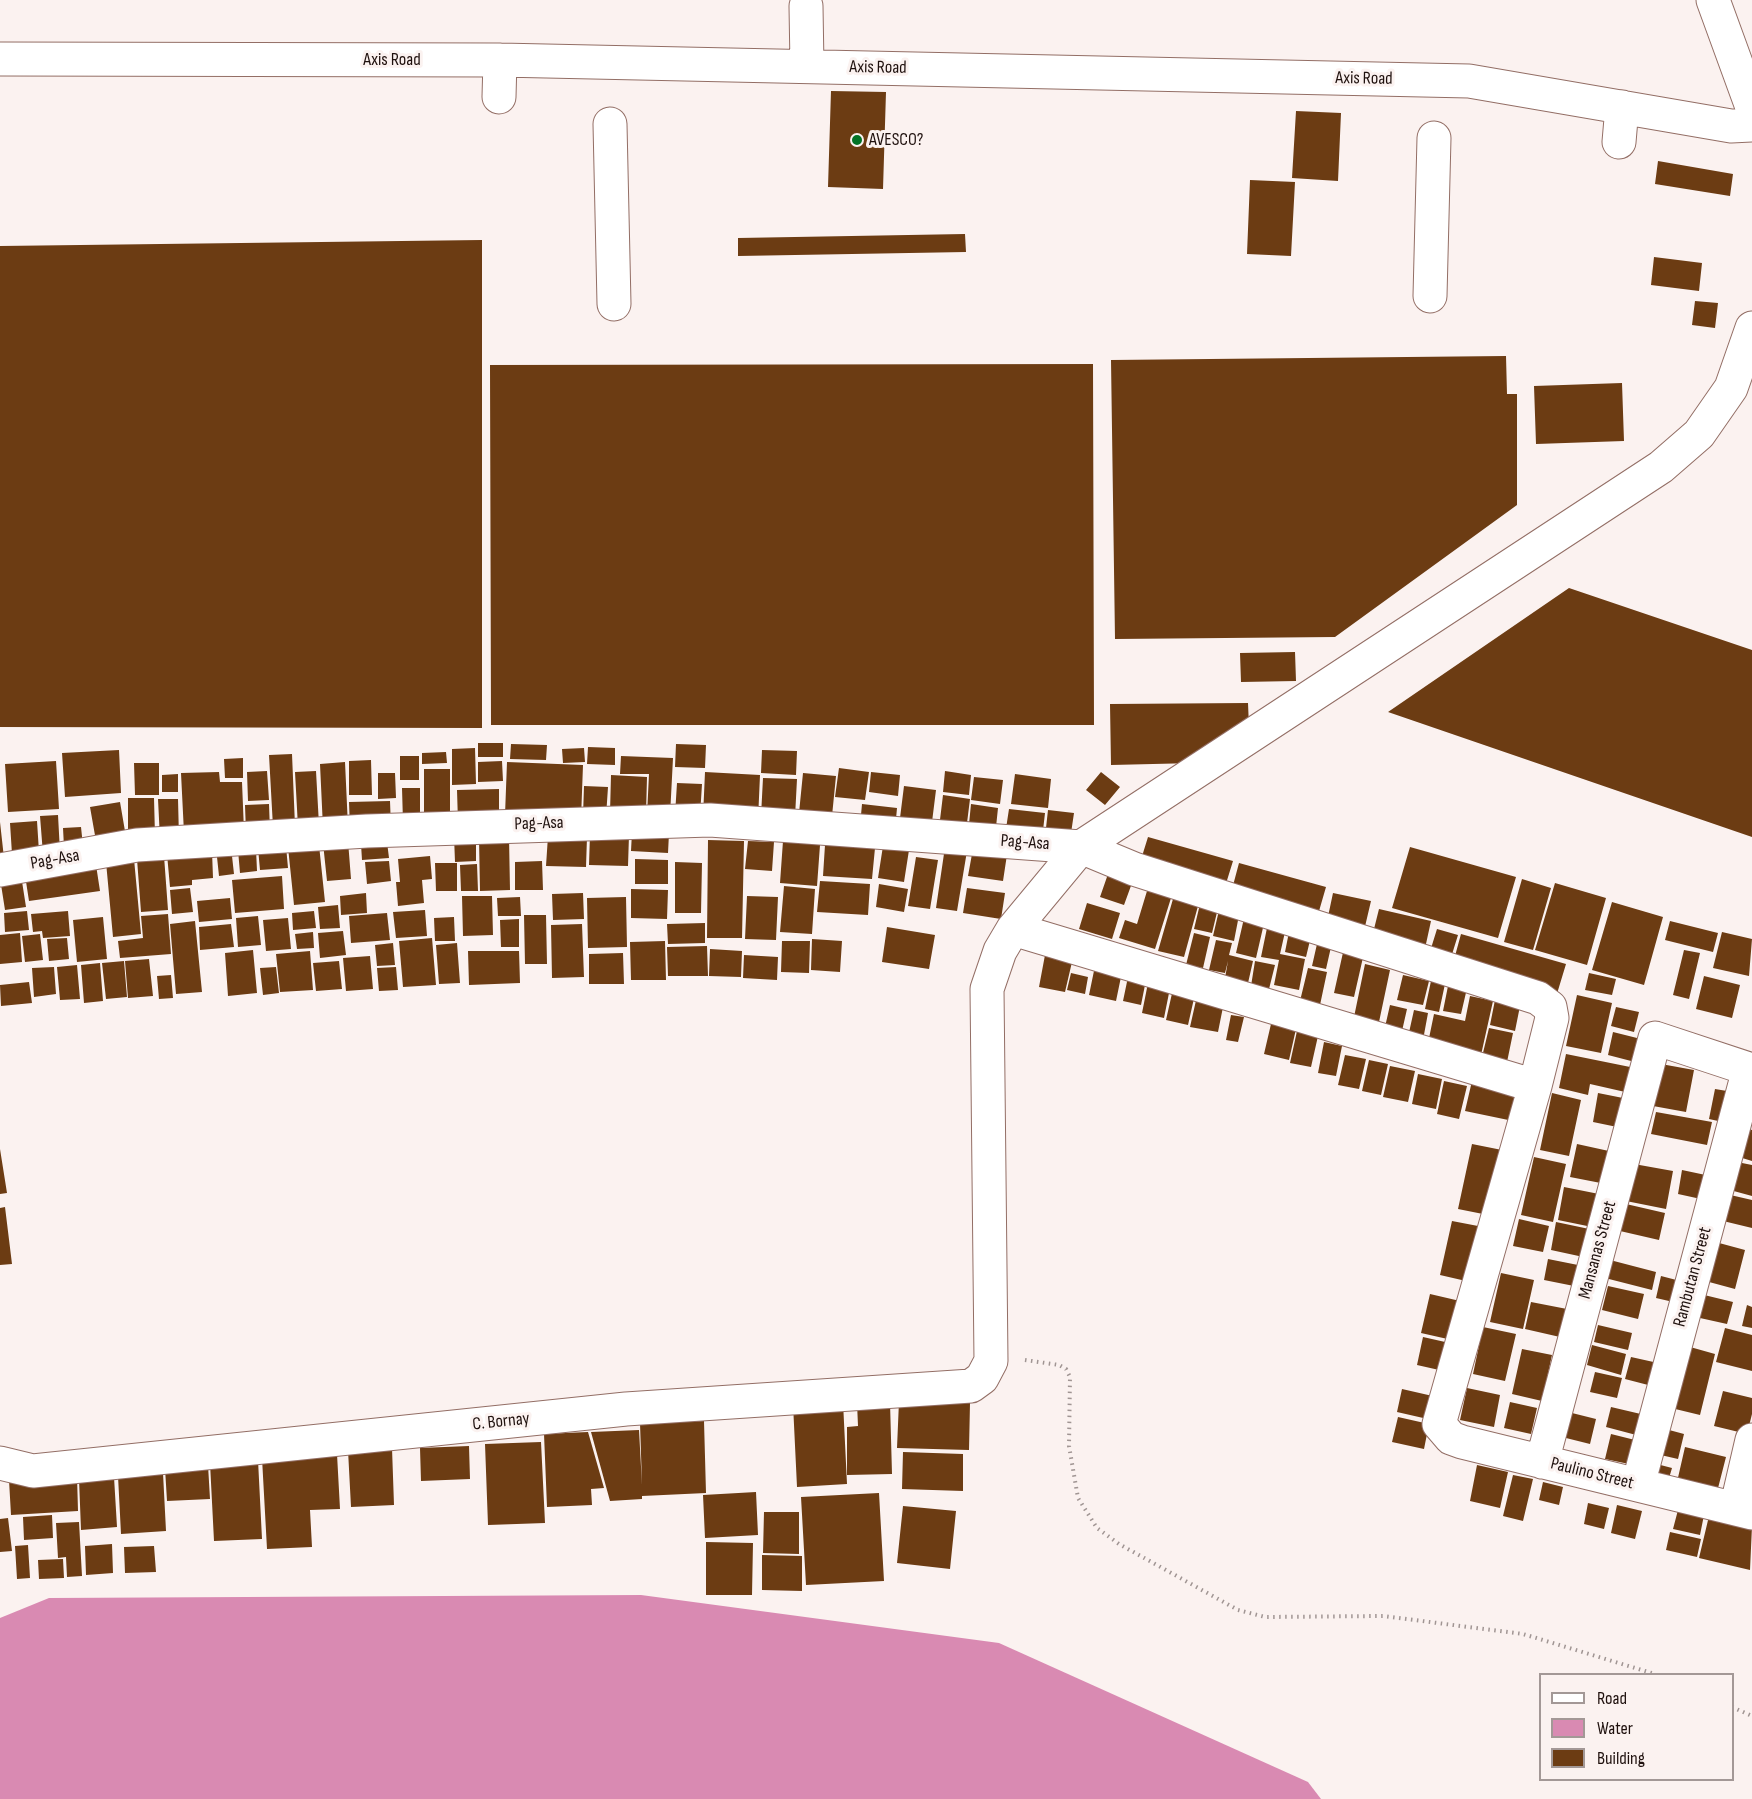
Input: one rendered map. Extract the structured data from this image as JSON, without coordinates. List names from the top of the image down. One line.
{"streets":{"street":["Axis Road","Pag-Asa","Mansanas Street","Rambutan Street","C. Bornay","Paulino Street"]},"crossings":[["Pag-Asa","Paulino Street"],["Mansanas Street","Rambutan Street"],["Mansanas Street","Paulino Street"],["Rambutan Street","Paulino Street"]],"places":["AVESCO?"],"legend":["Road","Water","Building"]}
